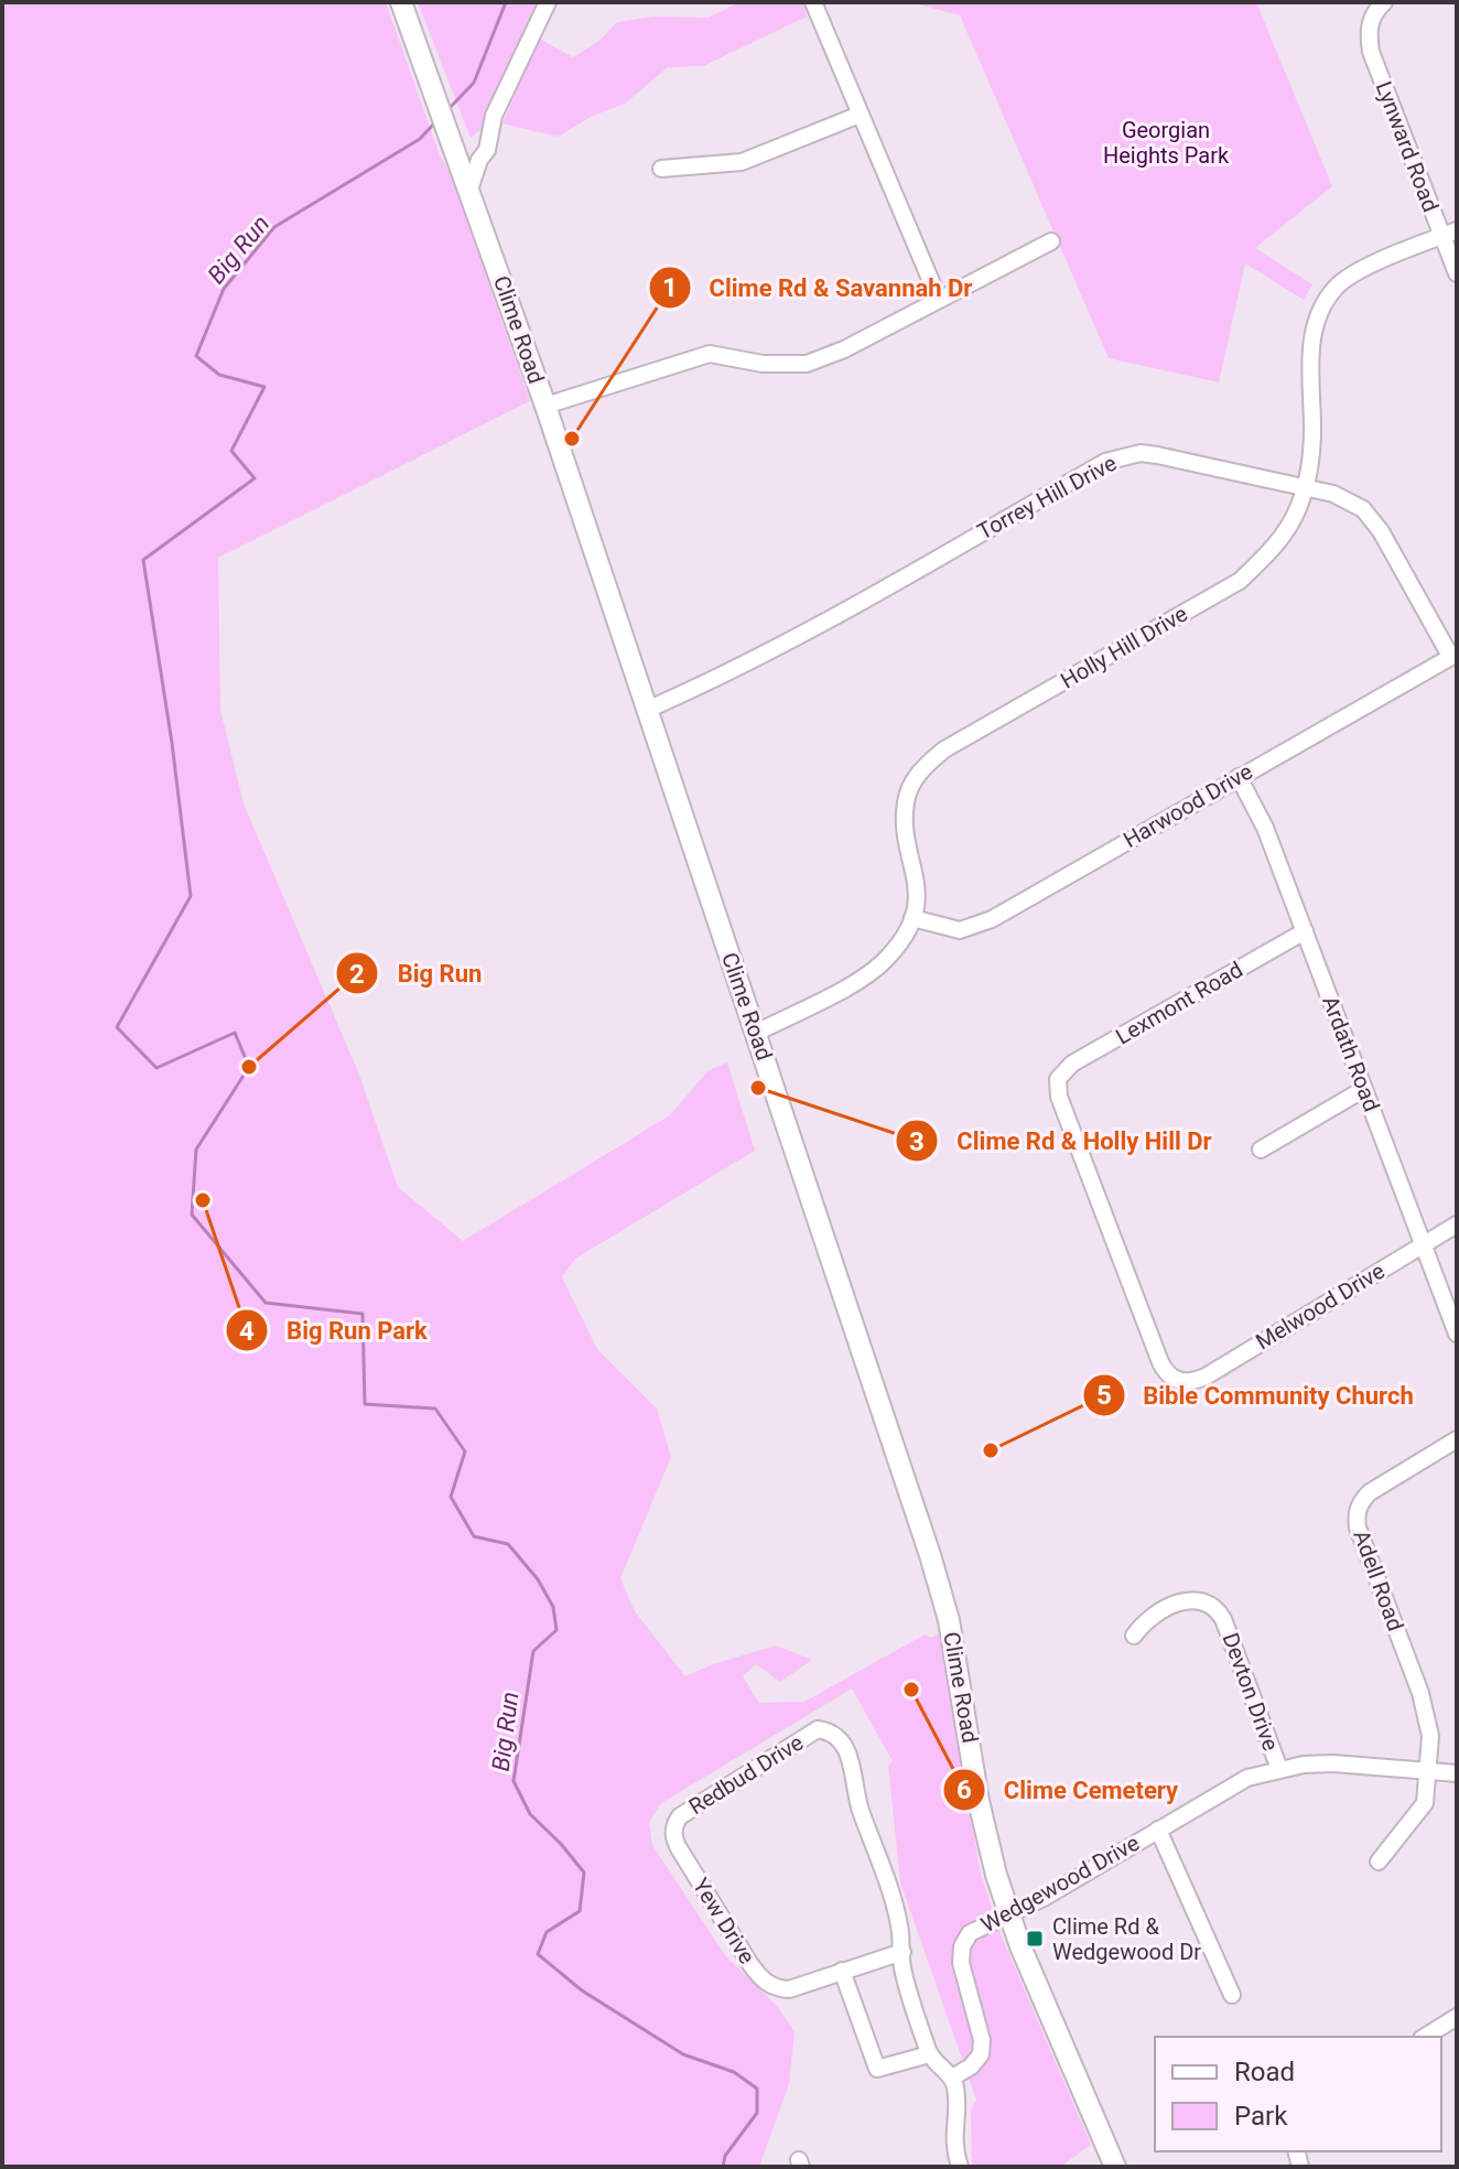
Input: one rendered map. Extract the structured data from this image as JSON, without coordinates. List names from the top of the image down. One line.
{"streets":{"main road":["Clime Road"],"street":["Lynward Road","Torrey Hill Drive","Holly Hill Drive","Harwood Drive","Lexmont Road","Ardath Road","Melwood Drive","Adell Road","Devton Drive","Redbud Drive","Wedgewood Drive","Yew Drive"]},"crossings":[["Lynward Road","Holly Hill Drive"],["Clime Road","Torrey Hill Drive"],["Clime Road","Holly Hill Drive"],["Clime Road","Wedgewood Drive"],["Torrey Hill Drive","Holly Hill Drive"],["Torrey Hill Drive","Harwood Drive"],["Holly Hill Drive","Harwood Drive"],["Harwood Drive","Ardath Road"],["Lexmont Road","Ardath Road"],["Lexmont Road","Melwood Drive"],["Ardath Road","Melwood Drive"],["Adell Road","Wedgewood Drive"],["Devton Drive","Wedgewood Drive"],["Redbud Drive","Yew Drive"]],"water":["Big Run"],"parks":["Georgian Heights Park"],"places":{"other":["Clime Rd & Savannah Dr","Big Run","Clime Rd & Holly Hill Dr","Big Run Park","Bible Community Church","Clime Cemetery"],"transit":["Clime Rd & Wedgewood Dr"]},"legend":["Road","Park"]}
